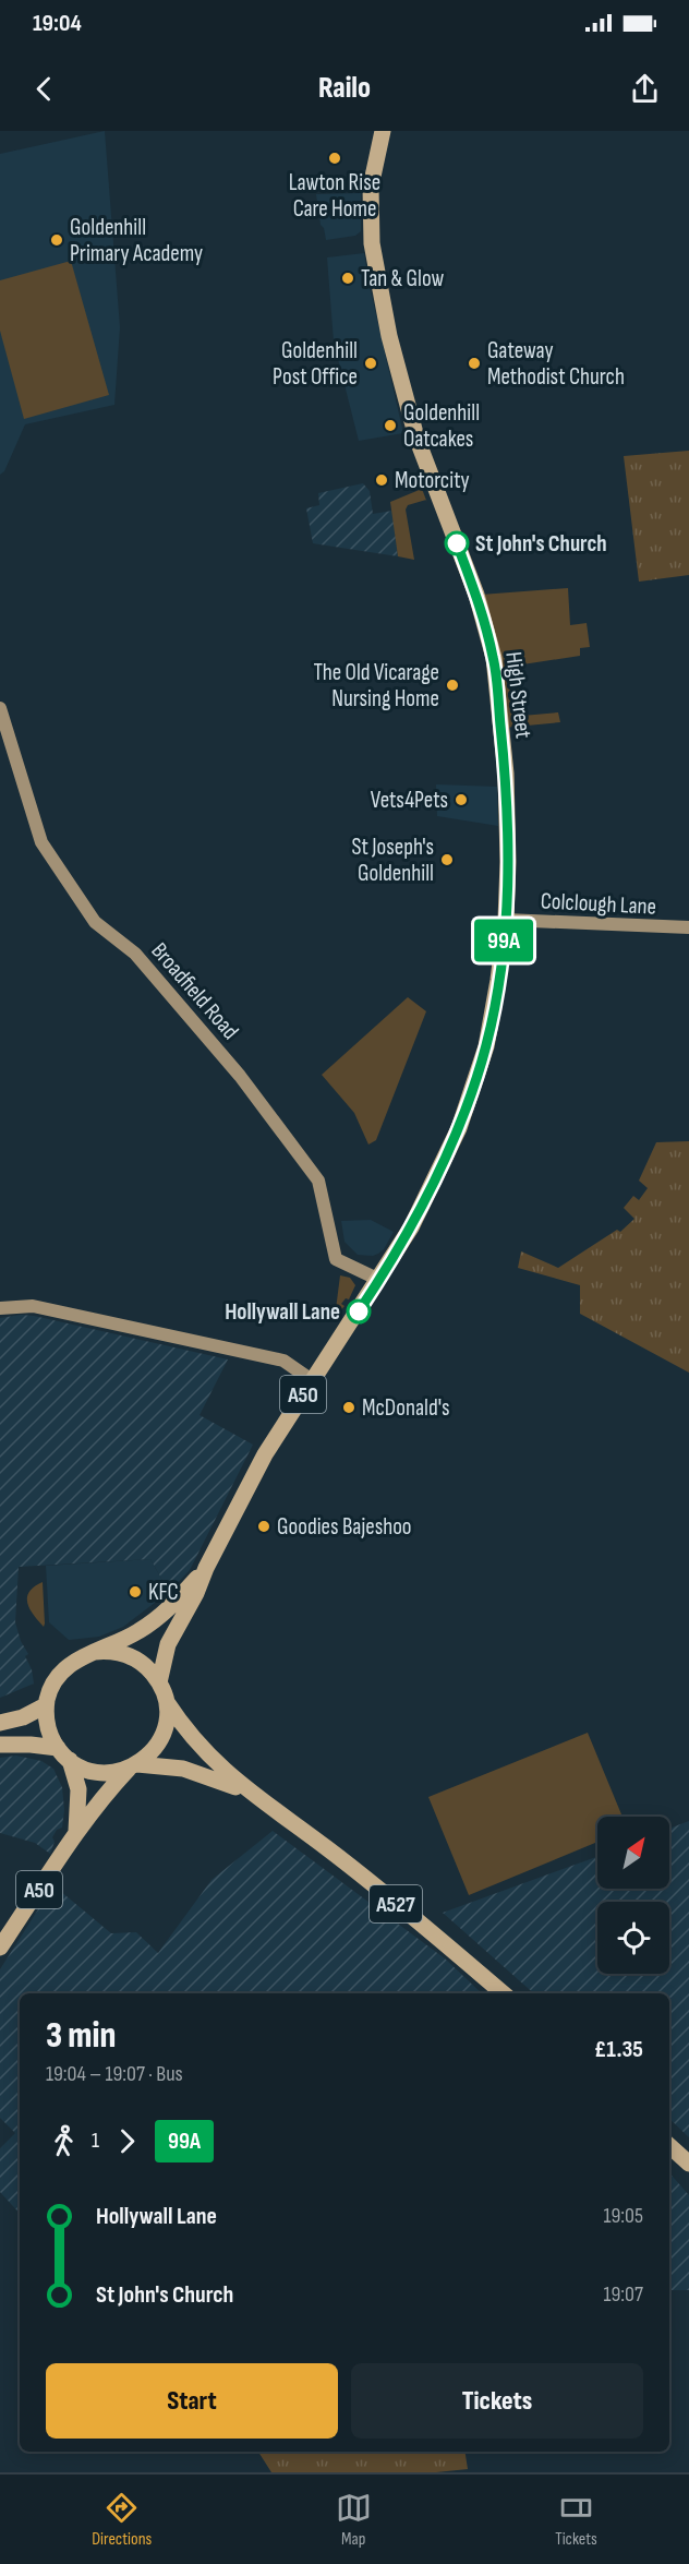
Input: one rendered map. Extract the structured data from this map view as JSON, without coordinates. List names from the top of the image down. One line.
{"streets":{"main road":["High Street","A50","A527"],"street":["Colclough Lane","Broadfield Road"]},"crossings":[["High Street","Colclough Lane"],["High Street","Broadfield Road"],["High Street","A50"],["Broadfield Road","A50"],["A50","A527"]],"places":["Lawton Rise Care Home","Goldenhill Primary Academy","Tan & Glow","Goldenhill Post Office","Gateway Methodist Church","Goldenhill Oatcakes","Motorcity","St John's Church","The Old Vicarage Nursing Home","Vets4Pets","St Joseph's Goldenhill","Hollywall Lane","McDonald's","Goodies Bajeshoo","KFC"],"lines":["bus line 99A"],"north":"top right","page":{"status":"19:04","header":"Railo","on_map":"99A","heading":["3 min","19:04 – 19:07 · Bus","£1.35"],"legs":["1","99A"],"list":[{"name":"Hollywall Lane","value":"19:05"},{"name":"St John's Church","value":"19:07"}],"buttons":["Start","Tickets"],"tabs":["Directions","Map","Tickets"]}}
